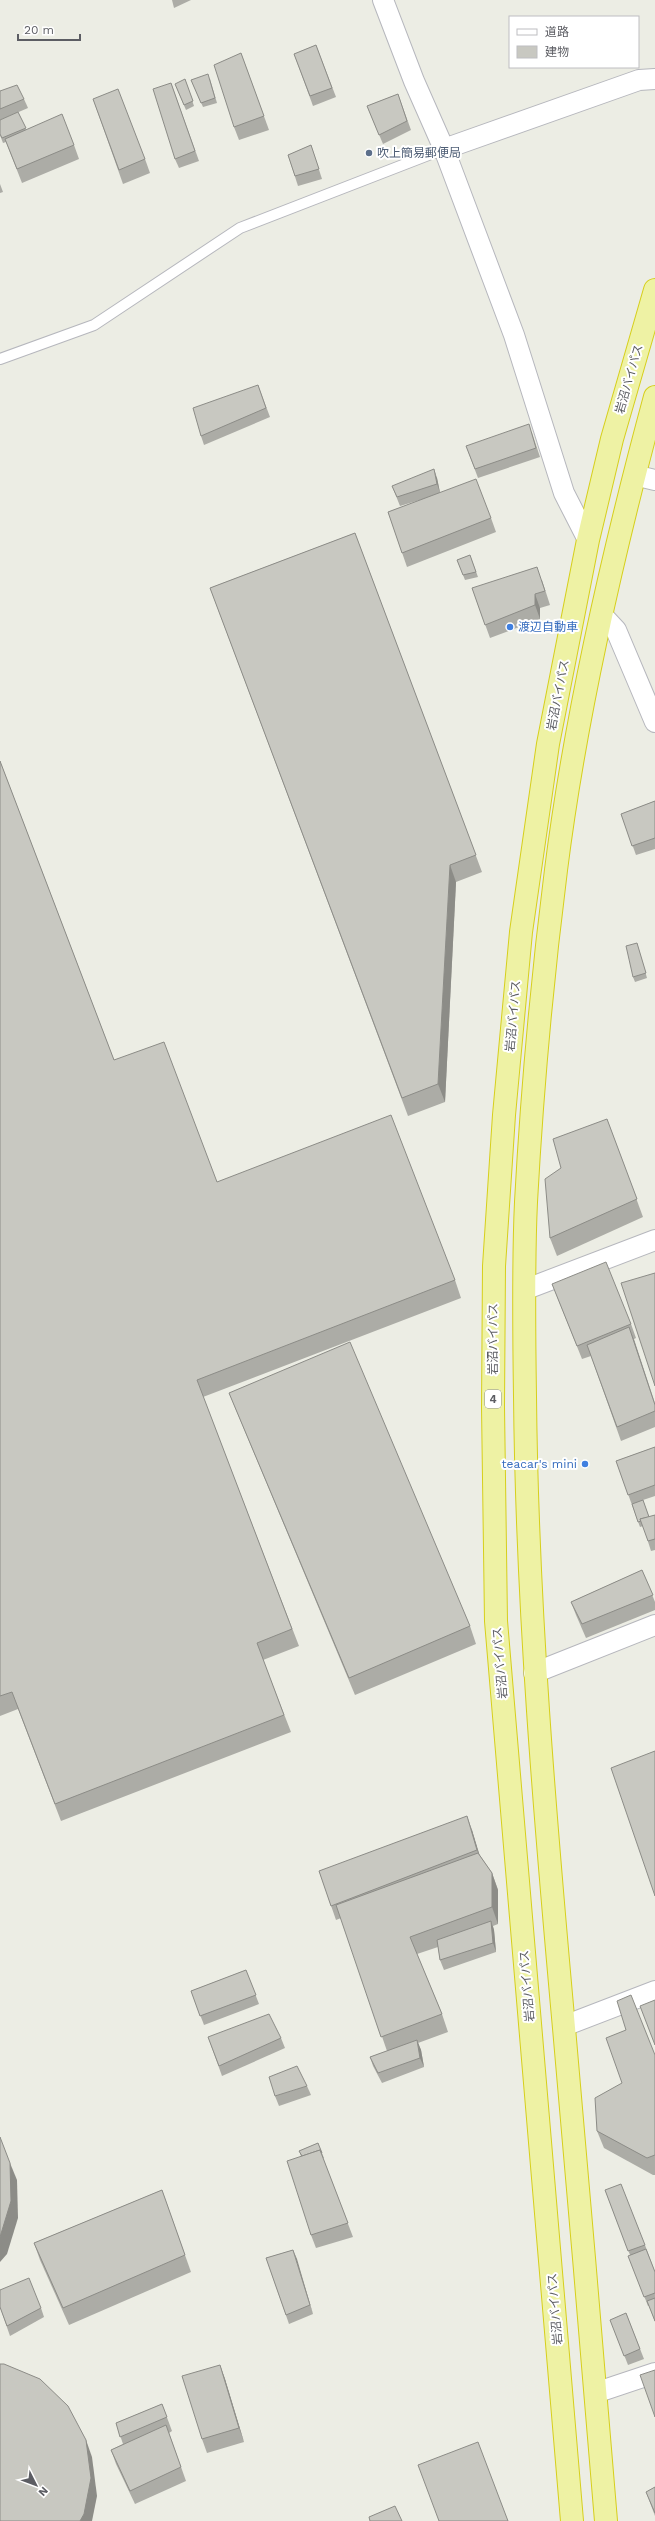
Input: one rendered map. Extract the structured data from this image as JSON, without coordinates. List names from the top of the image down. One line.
{"streets":{"highway":["岩沼バイパス","4"]},"places":["吹上簡易郵便局","渡辺自動車","teacar's mini"],"legend":["道路","建物"],"scale_bar":"20 m","north":"bottom right"}
